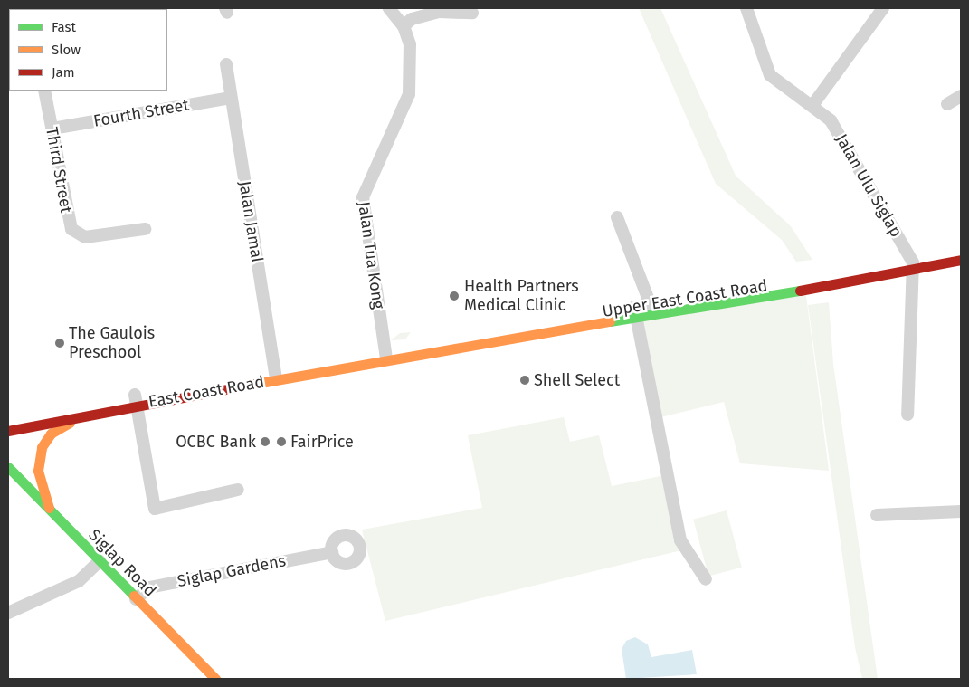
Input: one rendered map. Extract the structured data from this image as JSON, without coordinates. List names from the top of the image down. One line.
{"streets":{"main road":["Upper East Coast Road","East Coast Road","Siglap Road"],"street":["Fourth Street","Third Street","Jalan Ulu Siglap","Jalan Jamal","Jalan Tua Kong","Siglap Gardens"]},"crossings":[["Fourth Street","Third Street"],["Fourth Street","Jalan Jamal"],["Jalan Ulu Siglap","Upper East Coast Road"],["Jalan Jamal","Upper East Coast Road"],["Jalan Jamal","East Coast Road"],["Jalan Tua Kong","Upper East Coast Road"],["Upper East Coast Road","East Coast Road"],["Siglap Road","Siglap Gardens"]],"places":["Health Partners Medical Clinic","The Gaulois Preschool","Shell Select","OCBC Bank","FairPrice"],"legend":["Fast","Slow","Jam"]}
